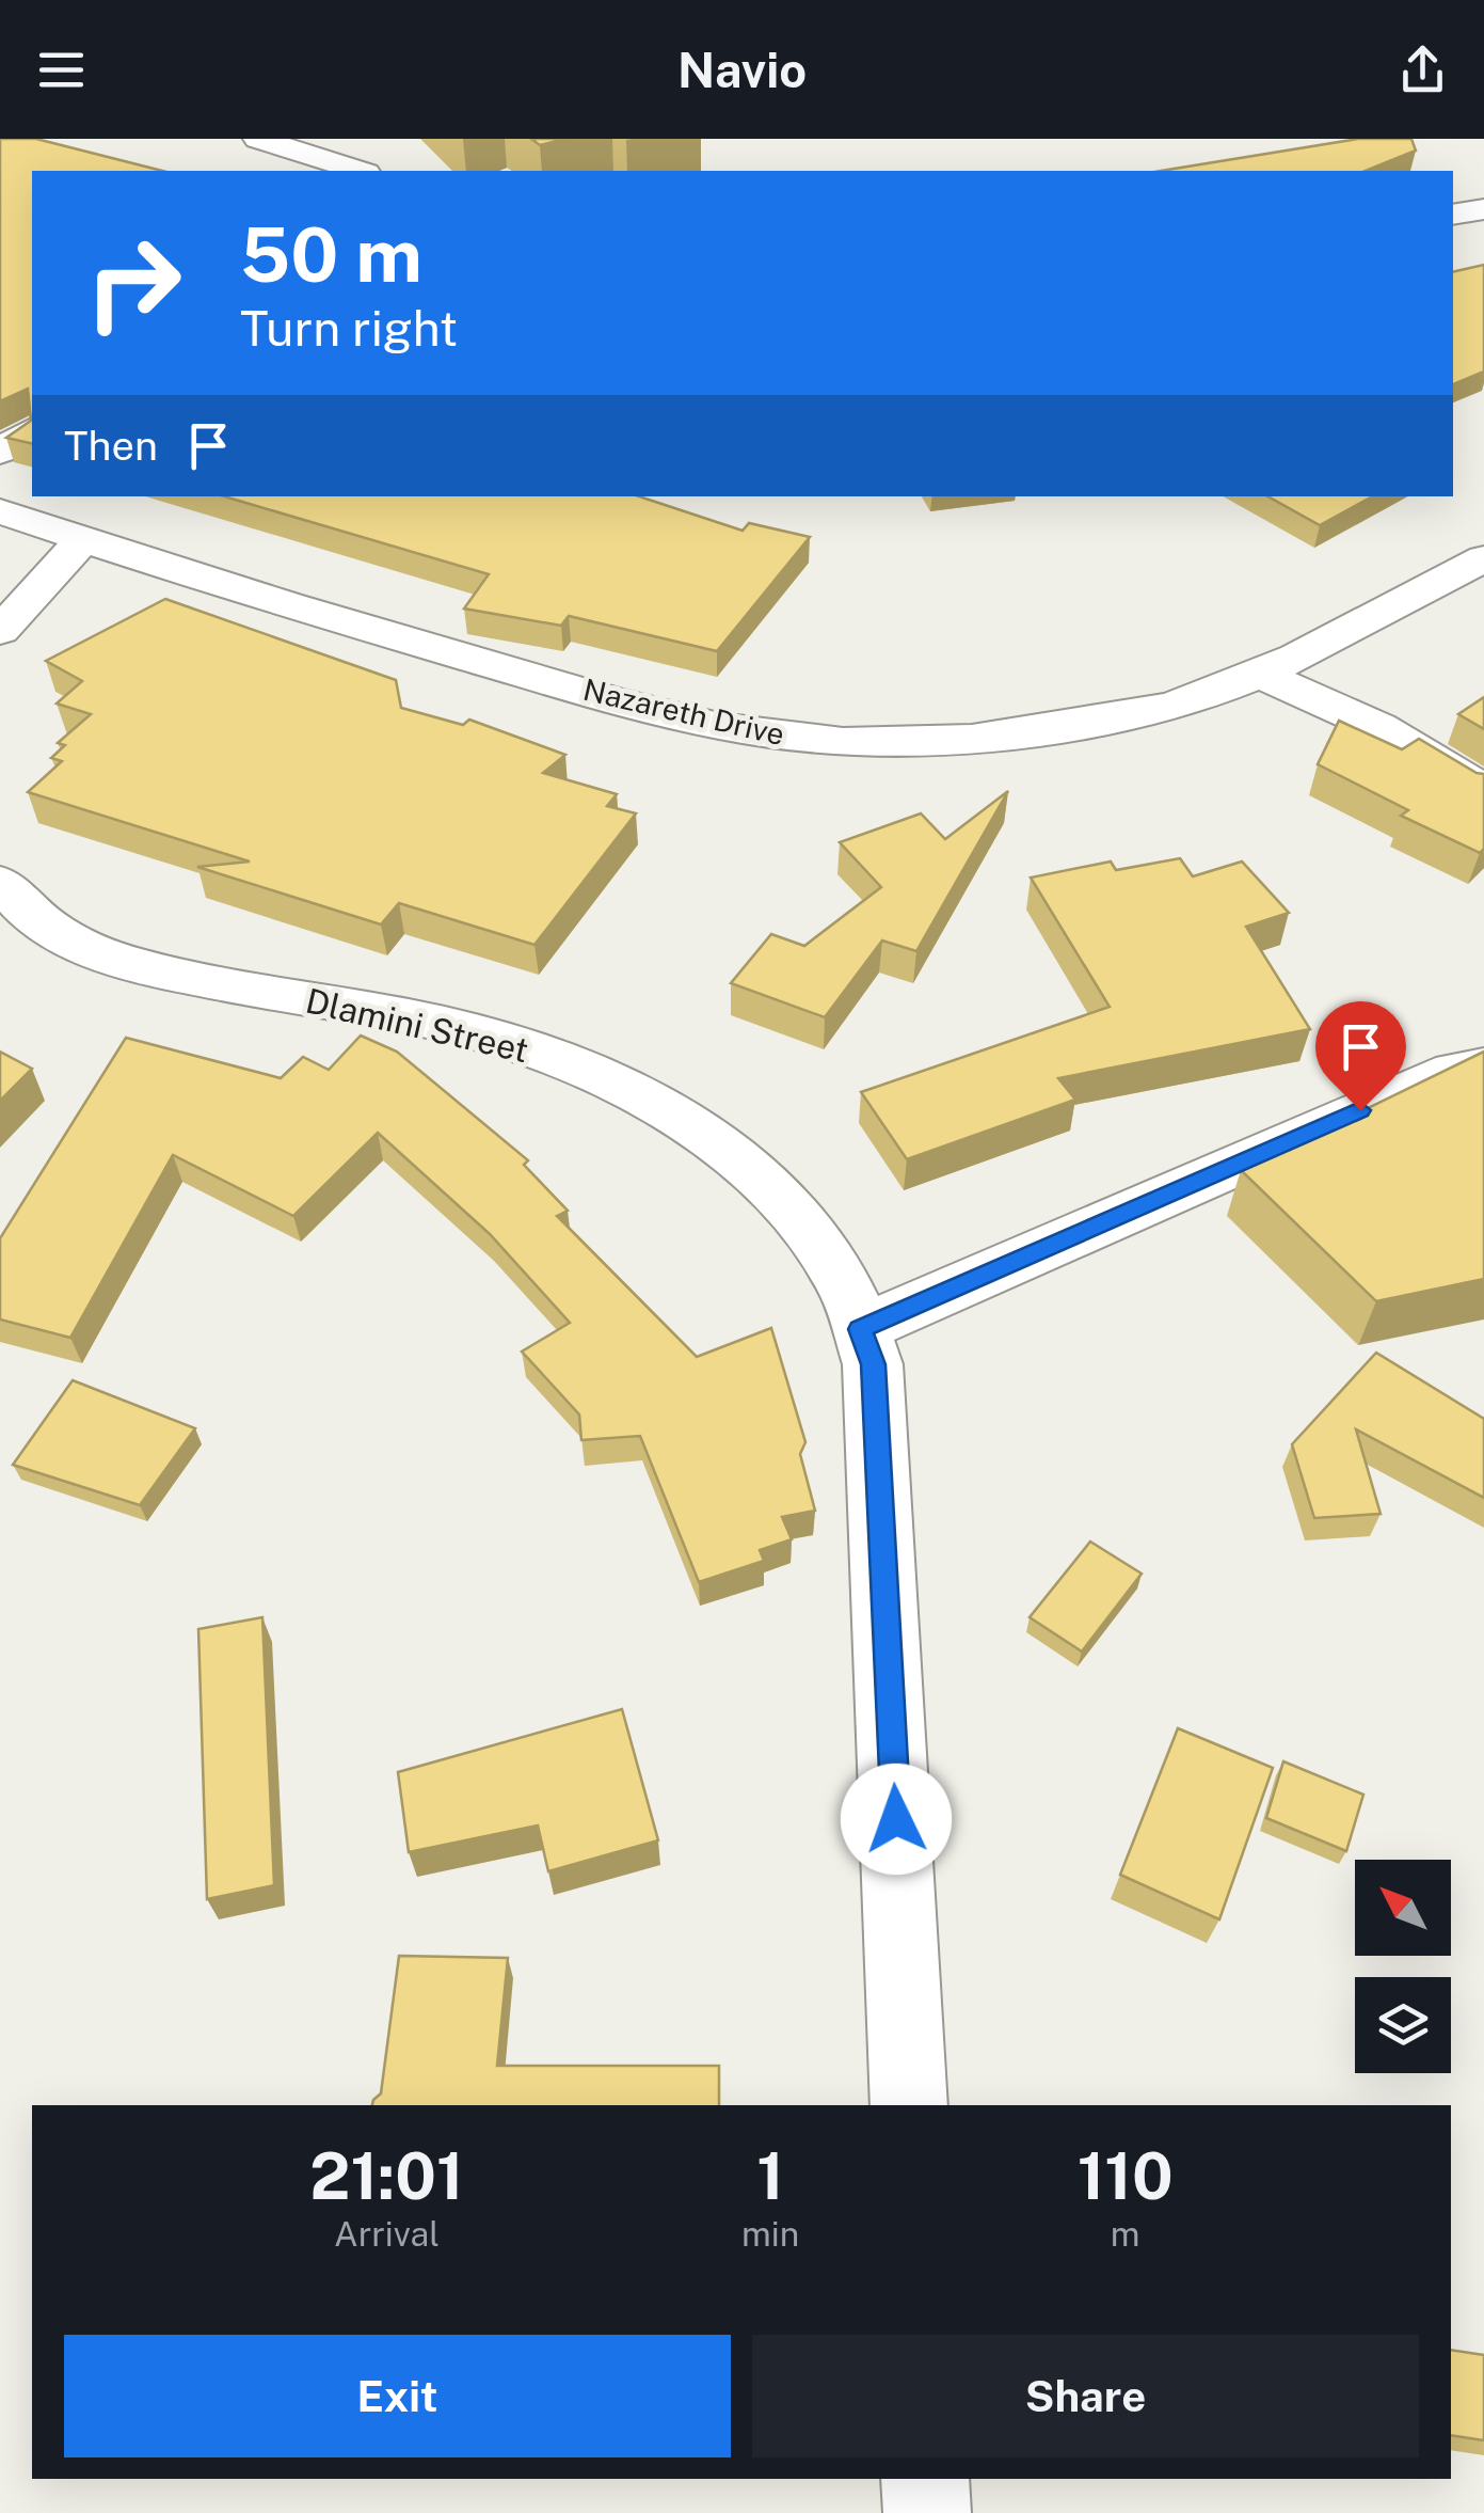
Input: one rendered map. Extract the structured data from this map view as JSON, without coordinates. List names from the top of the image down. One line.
{"streets":{"street":["Nazareth Drive","Dlamini Street"]},"north":"top left","page":{"header":"Navio","turn":["50 m","Turn right"],"then":"Then","eta":["21:01","Arrival","1","min","110","m"],"buttons":["Exit","Share"]}}
